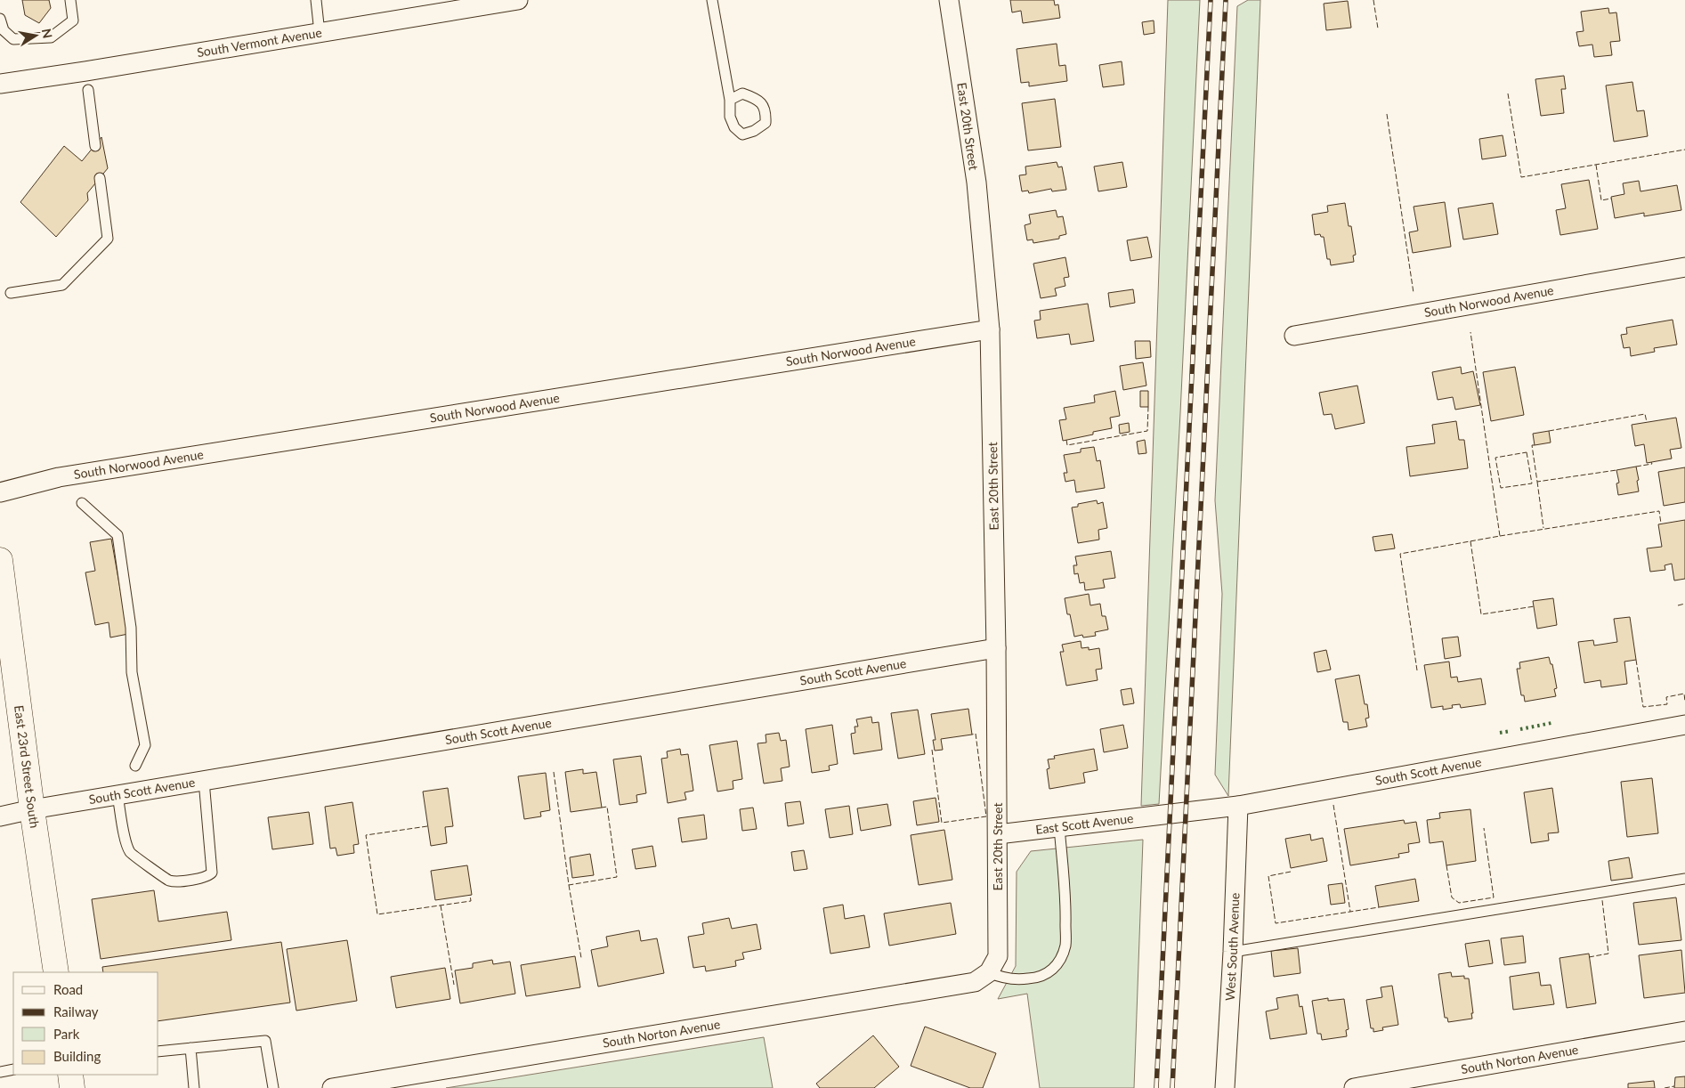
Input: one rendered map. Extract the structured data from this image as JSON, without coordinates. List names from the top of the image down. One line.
{"streets":{"main road":["East 23rd Street South"],"street":["South Vermont Avenue","East 20th Street","South Norwood Avenue","South Scott Avenue","East Scott Avenue","West South Avenue","South Norton Avenue"]},"crossings":[["East 20th Street","South Norwood Avenue"],["East 20th Street","South Scott Avenue"],["East 20th Street","East Scott Avenue"],["East 20th Street","South Norton Avenue"],["South Scott Avenue","East 23rd Street South"],["South Scott Avenue","East Scott Avenue"],["South Scott Avenue","West South Avenue"]],"legend":["Road","Railway","Park","Building"],"north":"right"}
